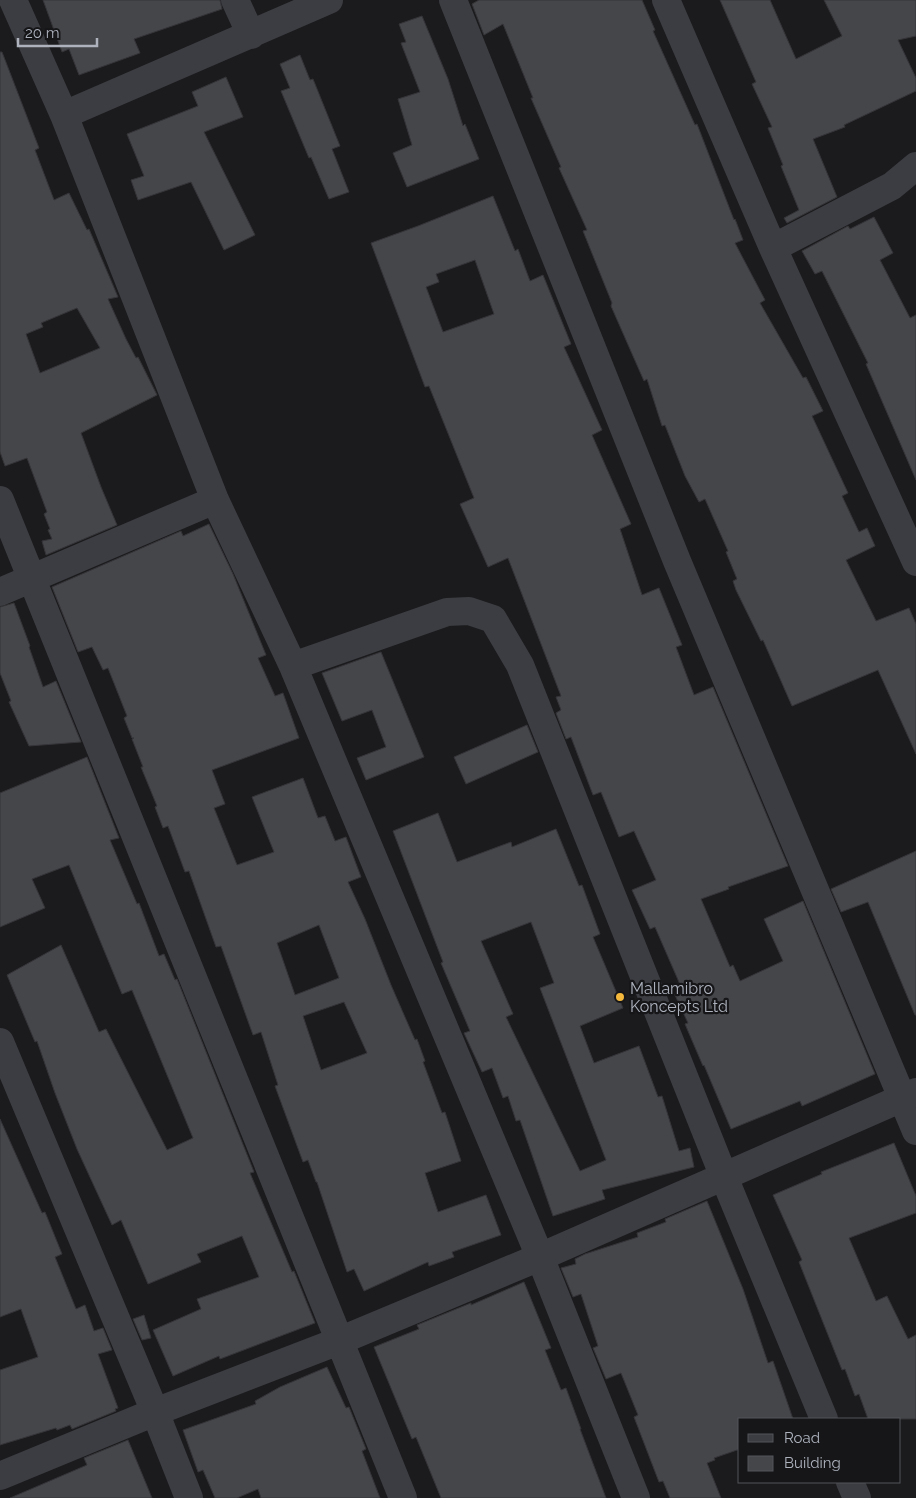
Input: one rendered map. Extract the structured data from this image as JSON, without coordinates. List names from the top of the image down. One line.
{"places":["Mallamibro Koncepts Ltd"],"legend":["Road","Building"],"scale_bar":"20 m"}
